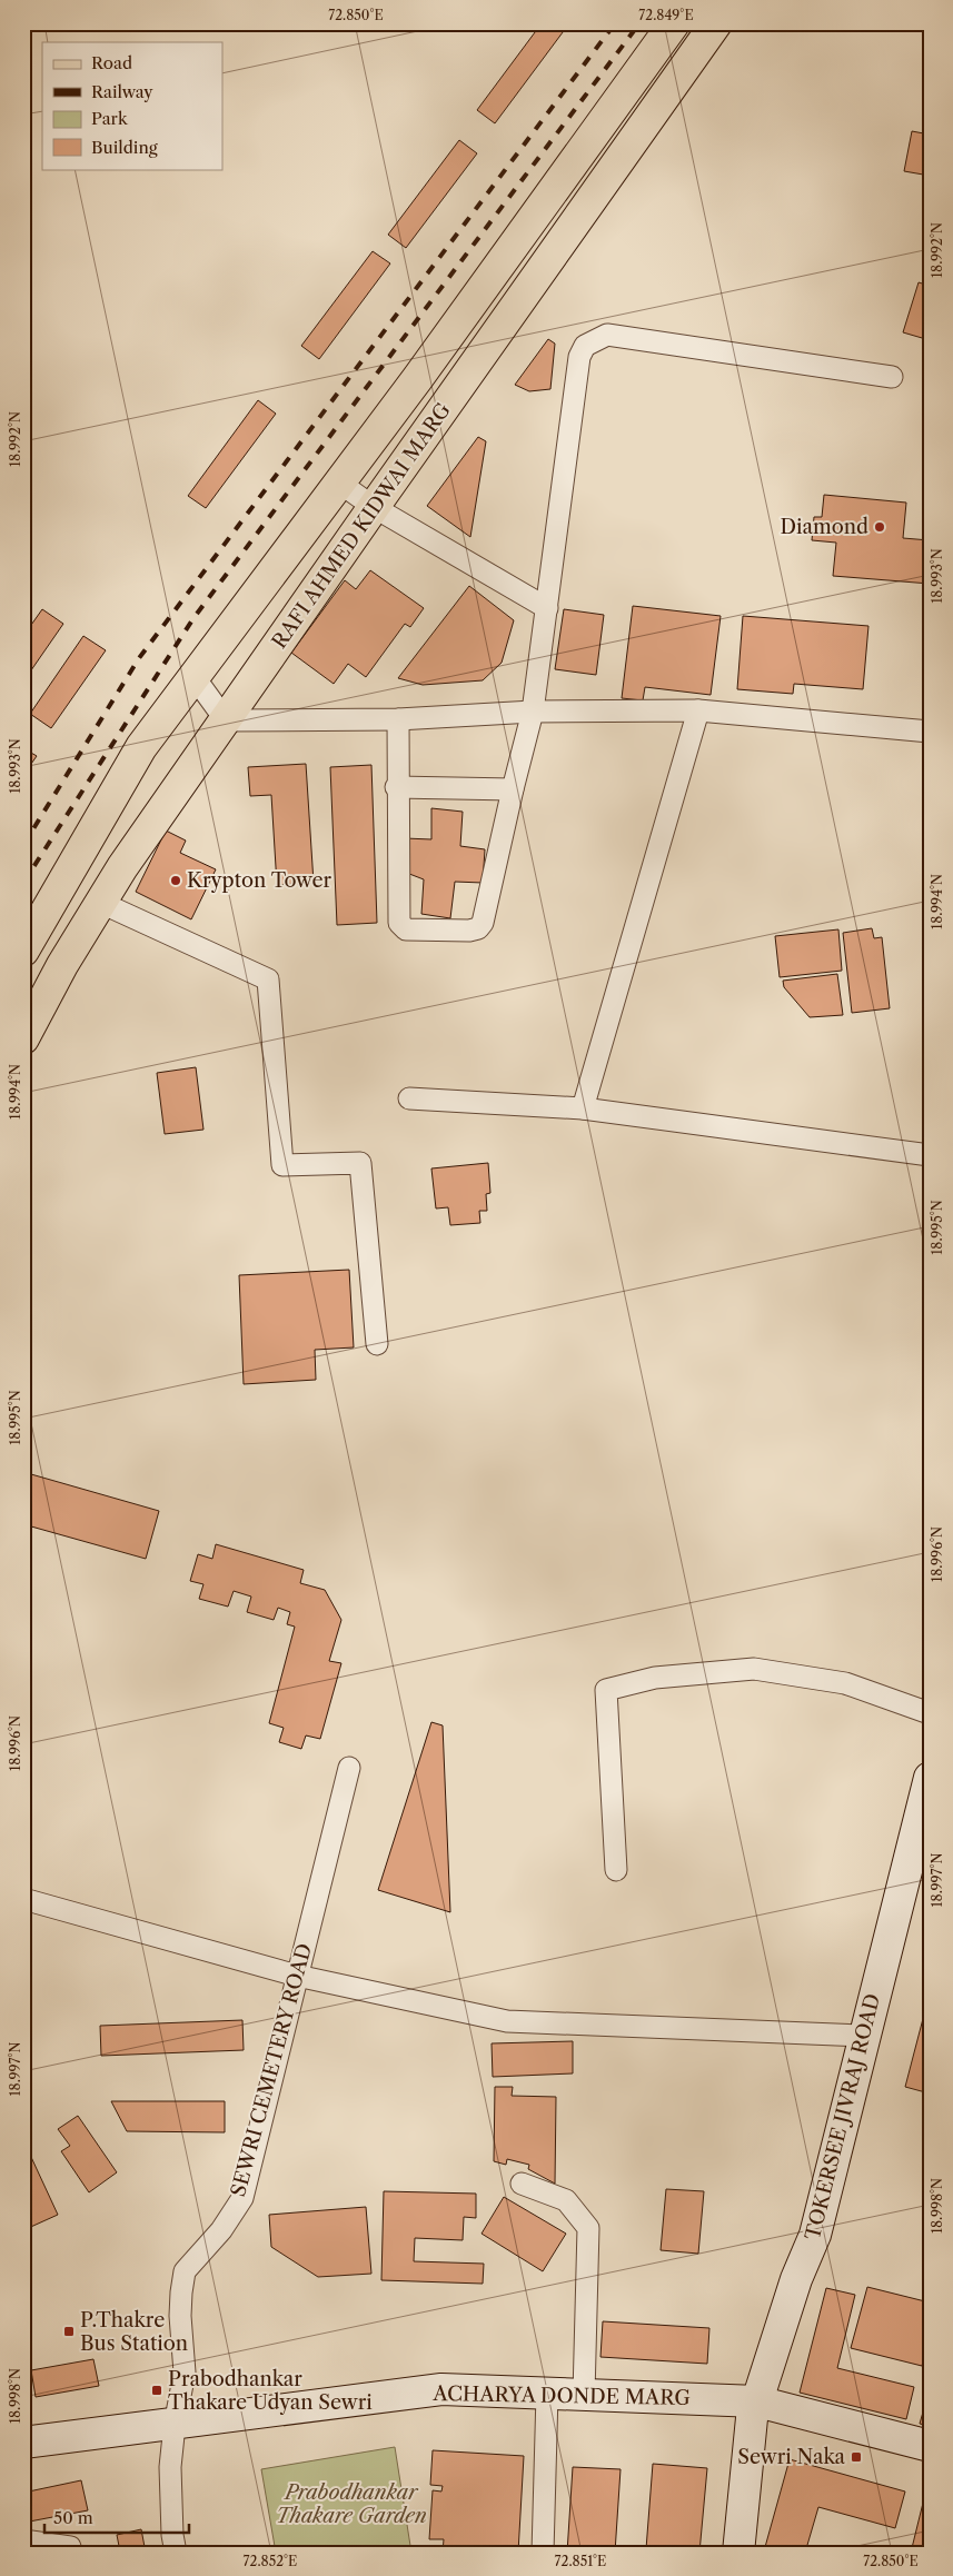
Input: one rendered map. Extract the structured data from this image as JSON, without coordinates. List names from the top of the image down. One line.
{"streets":{"main road":["RAFI AHMED KIDWAI MARG"],"street":["SEWRI CEMETERY ROAD","TOKERSEE JIVRAJ ROAD","ACHARYA DONDE MARG"]},"crossings":[["SEWRI CEMETERY ROAD","ACHARYA DONDE MARG"],["TOKERSEE JIVRAJ ROAD","ACHARYA DONDE MARG"]],"parks":["Prabodhankar Thakare Garden"],"places":{"other":["Diamond","Krypton Tower"],"transit":["P.Thakre Bus Station","Prabodhankar Thakare Udyan Sewri","Sewri Naka"]},"legend":["Road","Railway","Park","Building"],"scale_bar":"50 m","coordinates":["72.850°E","72.849°E","18.992°N","18.993°N","18.994°N","18.995°N","18.996°N","18.997°N","18.998°N","72.852°E","72.851°E"]}
